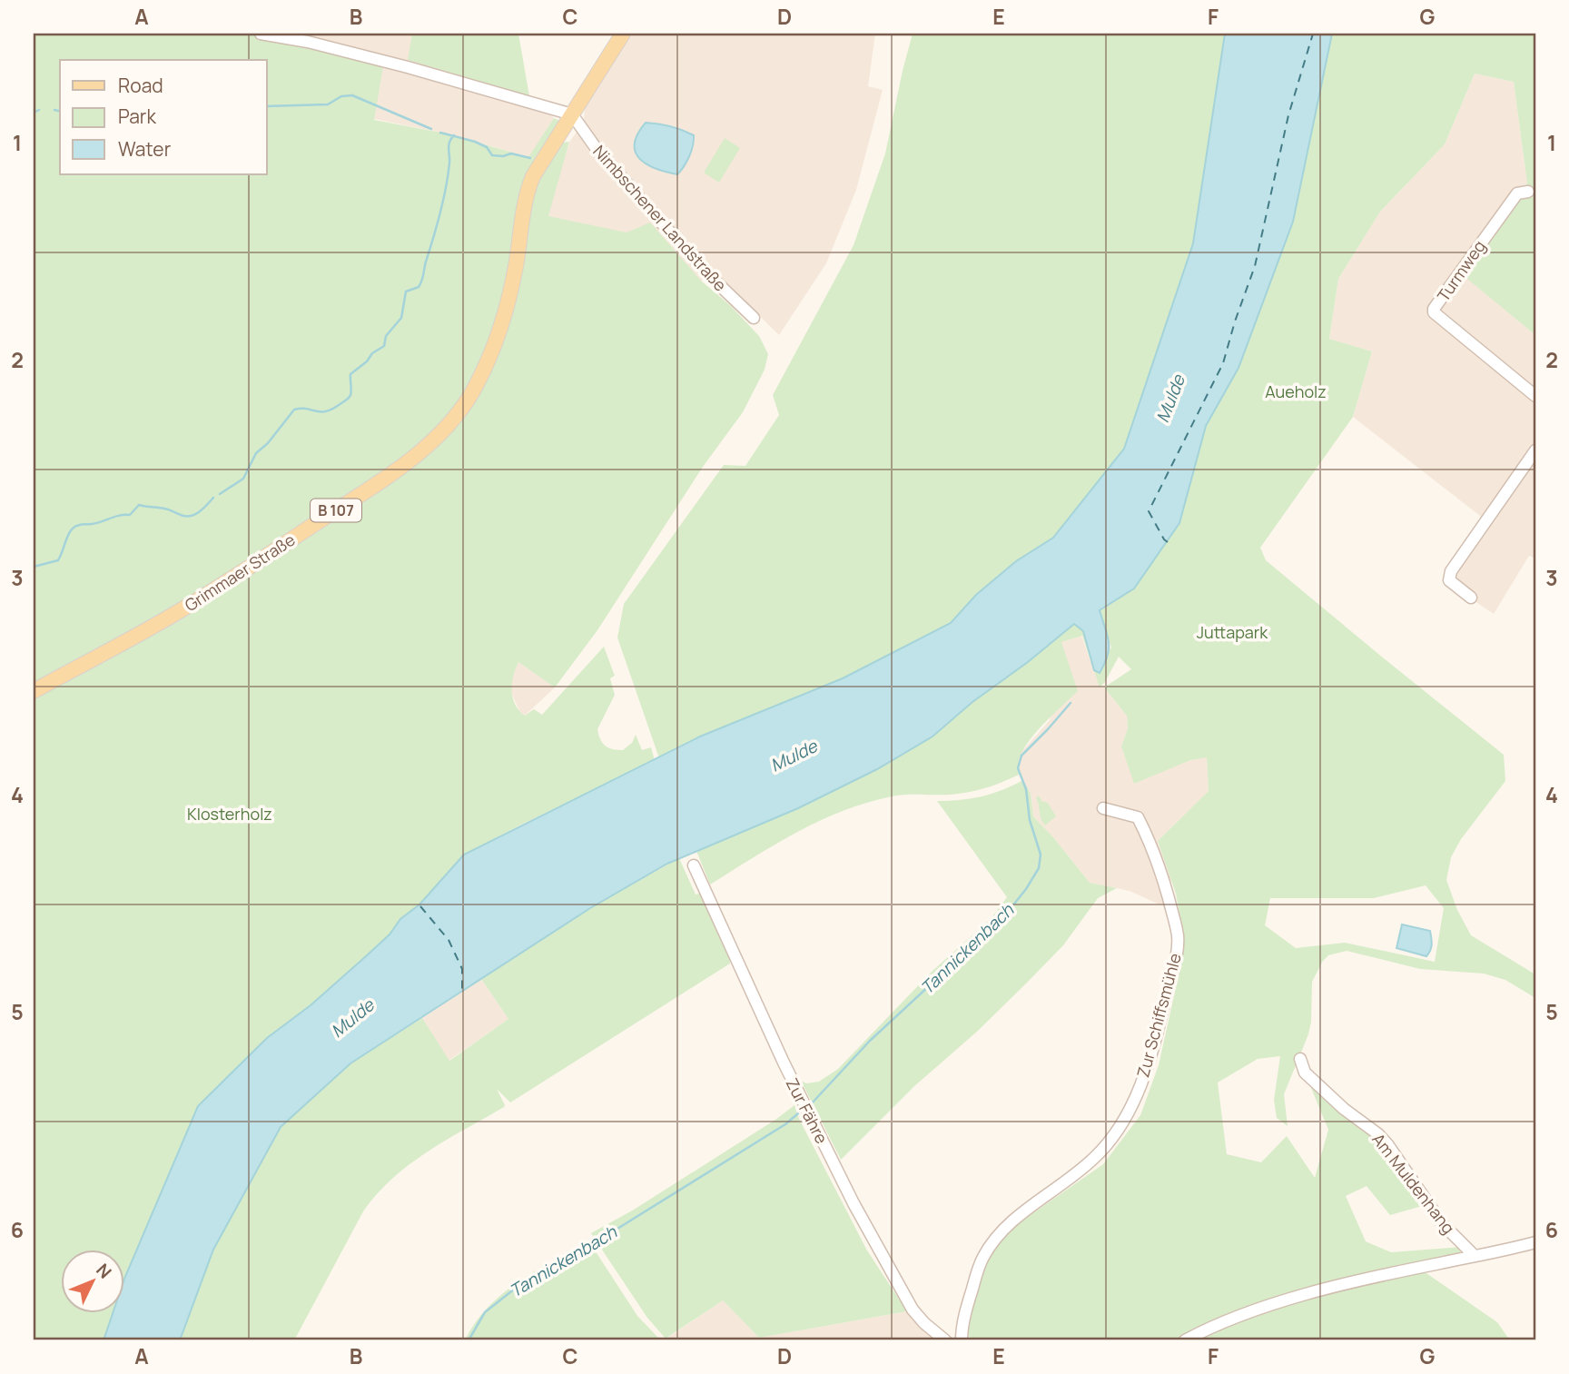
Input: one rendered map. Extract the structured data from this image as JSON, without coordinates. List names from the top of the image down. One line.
{"streets":{"main road":["B 107","Grimmaer Straße"],"street":["Nimbschener Landstraße","Turmweg","Zur Schiffsmühle","Zur Fähre","Am Muldenhang"]},"crossings":[["Nimbschener Landstraße","B 107"],["Nimbschener Landstraße","Grimmaer Straße"],["B 107","Grimmaer Straße"]],"water":["Mulde","Tannickenbach"],"parks":["Aueholz","Juttapark","Klosterholz"],"legend":["Road","Park","Water"],"north":"top right","grid":{"columns":["A","B","C","D","E","F","G"],"rows":["1","2","3","4","5","6"]}}
